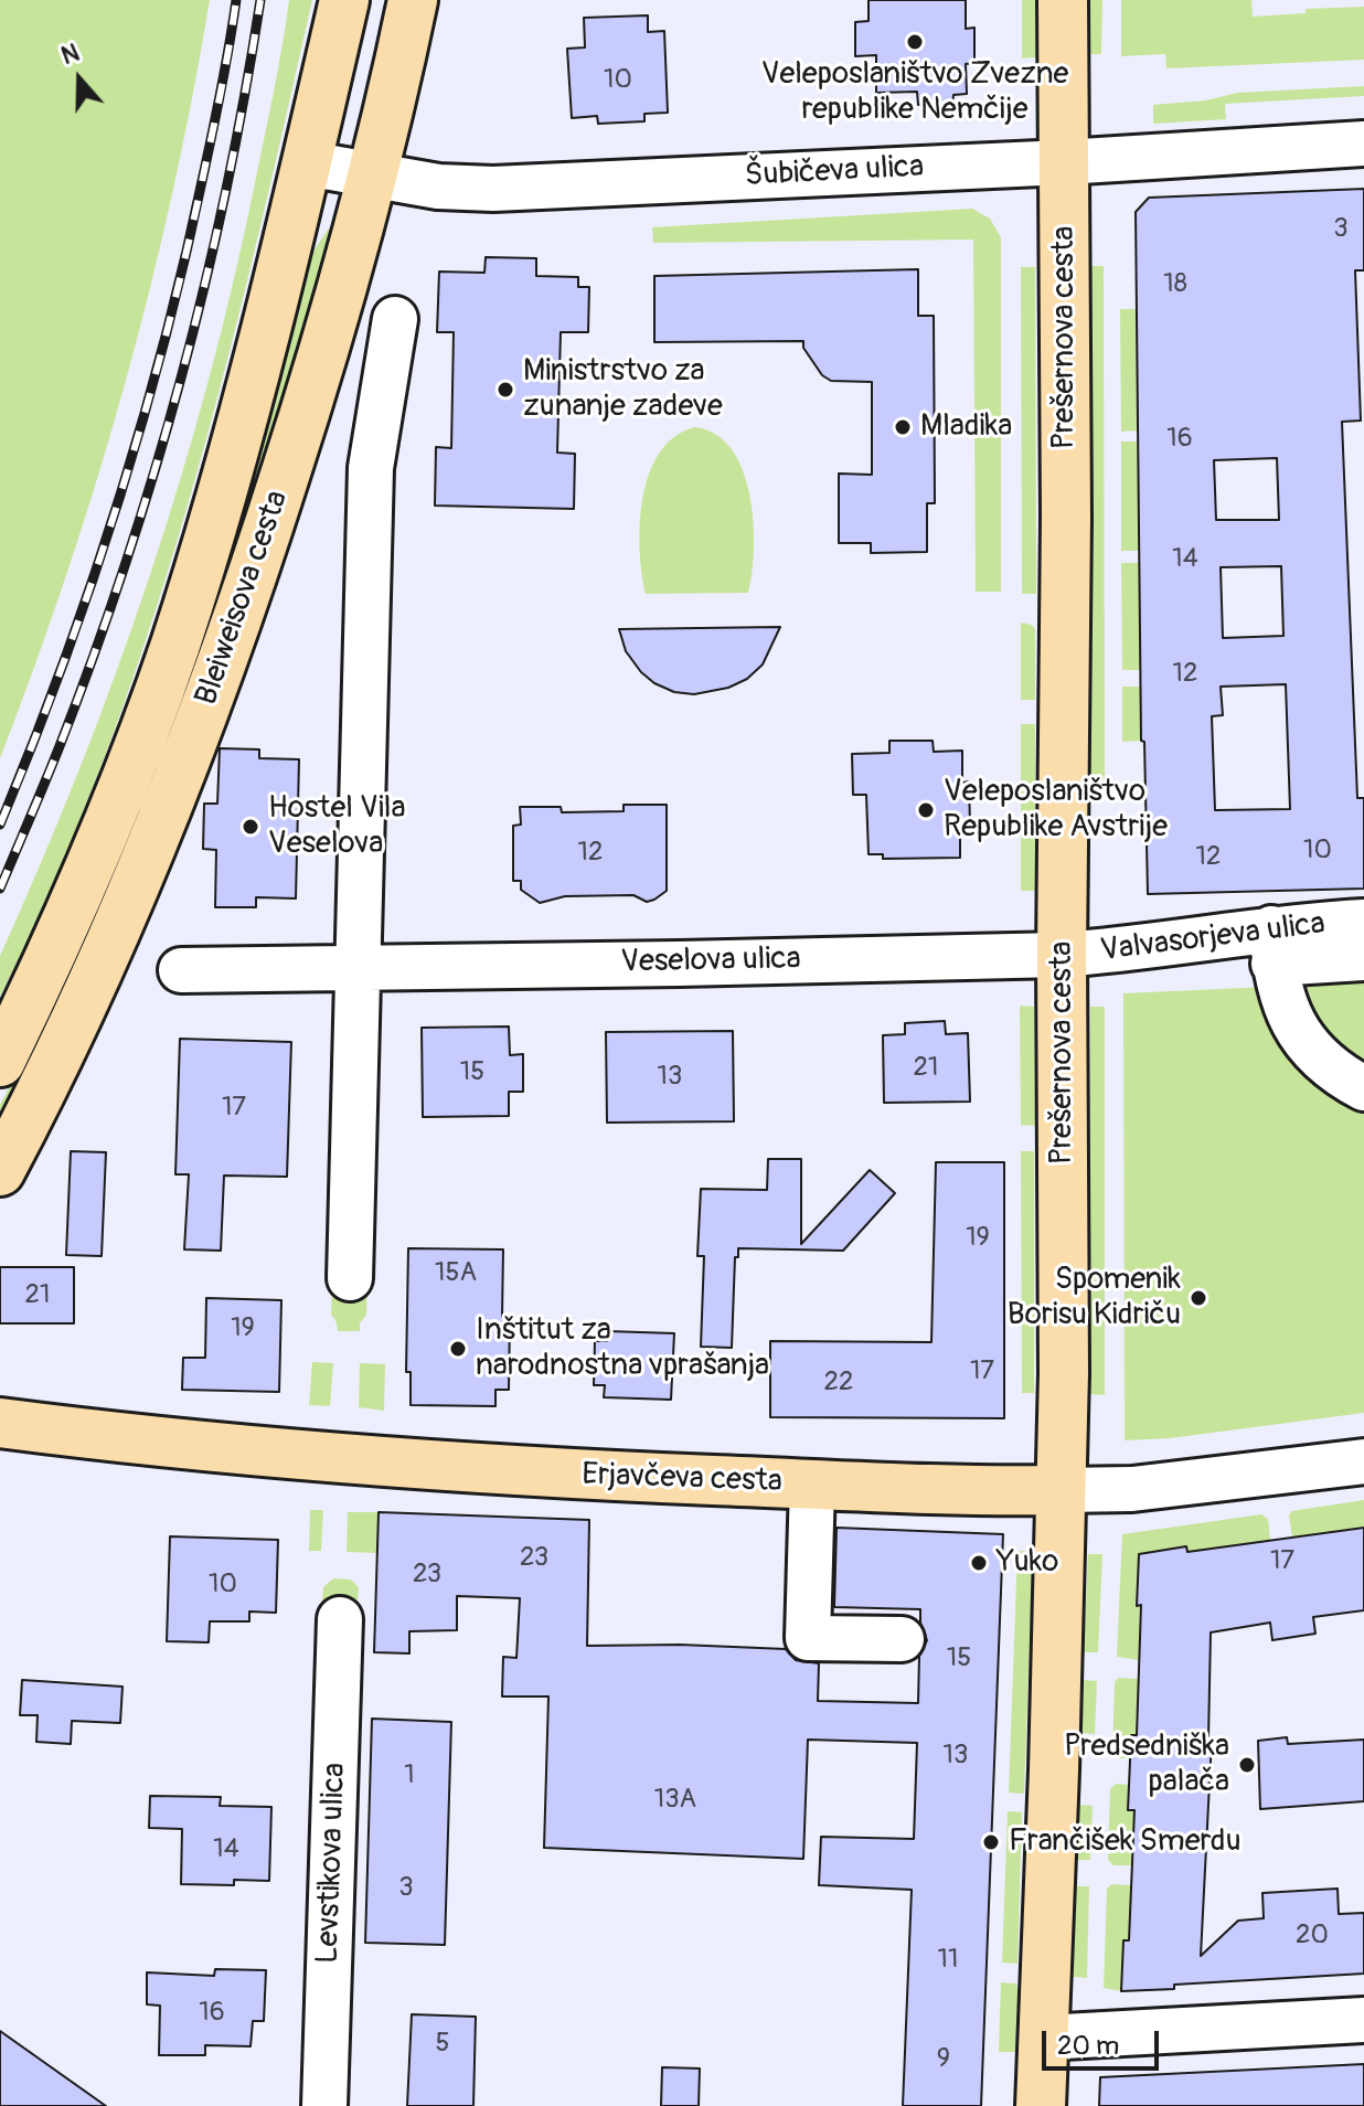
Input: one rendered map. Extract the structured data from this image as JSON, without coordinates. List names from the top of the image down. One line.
{"streets":{"main road":["Prešernova cesta","Bleiweisova cesta","Erjavčeva cesta"],"street":["Šubičeva ulica","Valvasorjeva ulica","Veselova ulica","Levstikova ulica"]},"crossings":[["Šubičeva ulica","Prešernova cesta"],["Šubičeva ulica","Bleiweisova cesta"],["Prešernova cesta","Valvasorjeva ulica"],["Prešernova cesta","Veselova ulica"],["Prešernova cesta","Erjavčeva cesta"],["Valvasorjeva ulica","Veselova ulica"]],"places":["Veleposlaništvo Zvezne republike Nemčije","Ministrstvo za zunanje zadeve","Mladika","Veleposlaništvo Republike Avstrije","Hostel Vila Veselova","Spomenik Borisu Kidriču","Inštitut za narodnostna vprašanja","Yuko","Predsedniška palača","Frančišek Smerdu"],"house_numbers":["10","3","18","16","14","12","10","12","12","21","15","13","17","19","15A","21","19","17","22","23","17","23","10","15","13","1","13A","14","3","20","11","16","5","9"],"scale_bar":"20 m","north":"top"}
